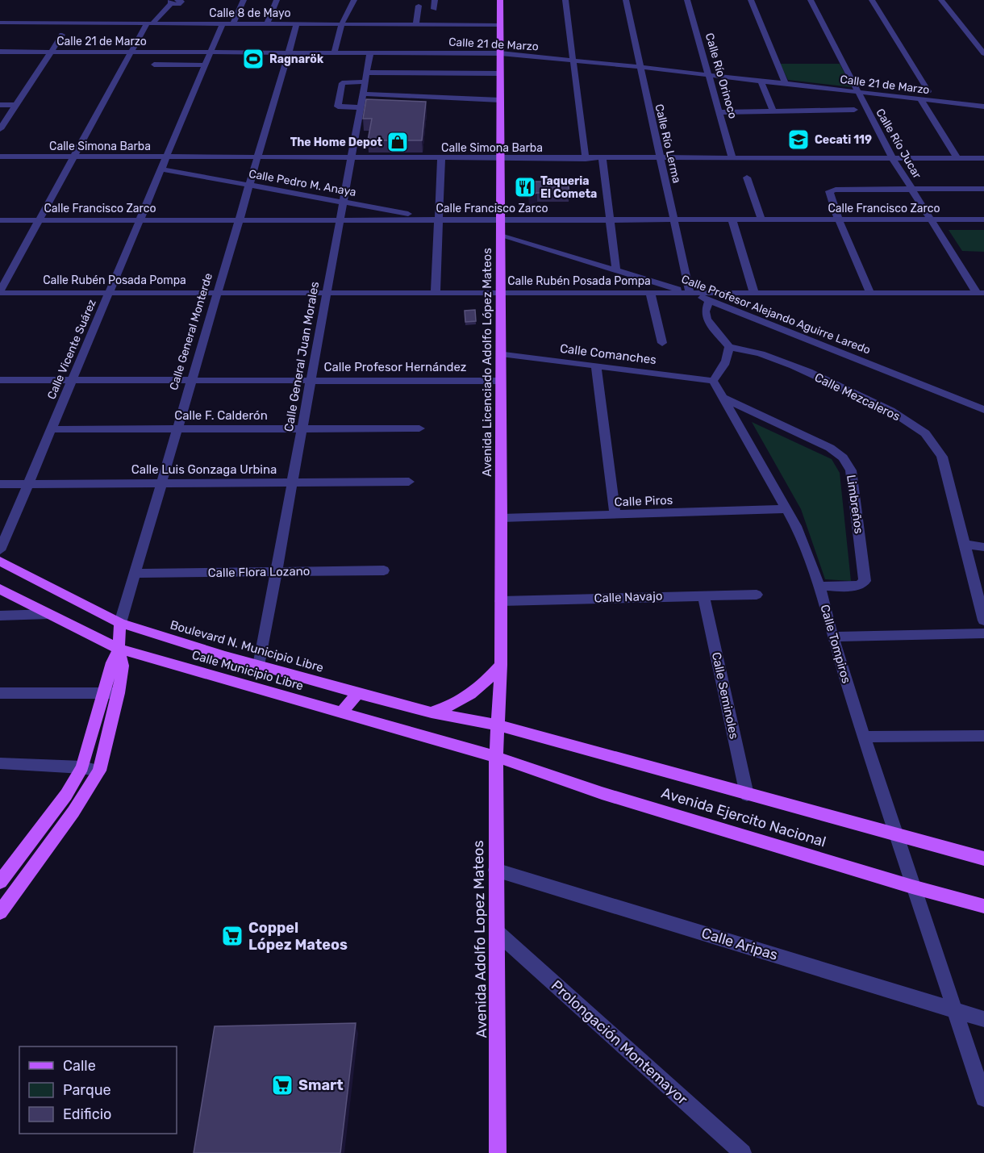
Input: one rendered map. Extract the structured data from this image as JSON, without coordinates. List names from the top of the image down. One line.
{"streets":{"main road":["Calle General Monterde","Avenida Licenciado Adolfo López Mateos","Boulevard N. Municipio Libre","Calle Municipio Libre","Avenida Ejercito Nacional","Avenida Adolfo Lopez Mateos"],"street":["Calle 8 de Mayo","Calle 21 de Marzo","Calle Río Orinoco","Calle Río Lerma","Calle Río Jucar","Calle Simona Barba","Calle Pedro M. Anaya","Calle Francisco Zarco","Calle Rubén Posada Pompa","Calle Profesor Alejando Aguirre Laredo","Calle Vicente Suárez","Calle Comanches","Calle General Juan Morales","Calle Profesor Hernández","Calle Mezcaleros","Calle F. Calderón","Calle Luis Gonzaga Urbina","Calle Piros","Limbreños","Calle Flora Lozano","Calle Navajo","Calle Tompiros","Calle Seminoles","Calle Aripas","Prolongación Montemayor"]},"crossings":[["Calle 8 de Mayo","Calle General Monterde"],["Calle 8 de Mayo","Calle Vicente Suárez"],["Calle 8 de Mayo","Avenida Licenciado Adolfo López Mateos"],["Calle 21 de Marzo","Calle Río Orinoco"],["Calle 21 de Marzo","Calle Río Lerma"],["Calle 21 de Marzo","Calle Río Jucar"],["Calle 21 de Marzo","Calle General Monterde"],["Calle 21 de Marzo","Calle Vicente Suárez"],["Calle 21 de Marzo","Calle General Juan Morales"],["Calle 21 de Marzo","Avenida Licenciado Adolfo López Mateos"],["Calle Río Orinoco","Calle Simona Barba"],["Calle Río Lerma","Calle Simona Barba"],["Calle Río Lerma","Calle Francisco Zarco"],["Calle Río Lerma","Calle Rubén Posada Pompa"],["Calle Río Lerma","Calle Profesor Alejando Aguirre Laredo"],["Calle Río Jucar","Calle Simona Barba"],["Calle Río Jucar","Calle Francisco Zarco"],["Calle Río Jucar","Calle Rubén Posada Pompa"],["Calle Simona Barba","Calle General Monterde"],["Calle Simona Barba","Calle Vicente Suárez"],["Calle Simona Barba","Calle General Juan Morales"],["Calle Simona Barba","Avenida Licenciado Adolfo López Mateos"],["Calle Pedro M. Anaya","Calle Francisco Zarco"],["Calle Pedro M. Anaya","Calle General Monterde"],["Calle Pedro M. Anaya","Calle Vicente Suárez"],["Calle Pedro M. Anaya","Calle General Juan Morales"],["Calle Francisco Zarco","Calle General Monterde"],["Calle Francisco Zarco","Calle Vicente Suárez"],["Calle Francisco Zarco","Calle General Juan Morales"],["Calle Francisco Zarco","Avenida Licenciado Adolfo López Mateos"],["Calle Rubén Posada Pompa","Calle Profesor Alejando Aguirre Laredo"],["Calle Rubén Posada Pompa","Calle General Monterde"],["Calle Rubén Posada Pompa","Calle Vicente Suárez"],["Calle Rubén Posada Pompa","Calle General Juan Morales"],["Calle Rubén Posada Pompa","Avenida Licenciado Adolfo López Mateos"],["Calle Profesor Alejando Aguirre Laredo","Avenida Licenciado Adolfo López Mateos"],["Calle General Monterde","Calle Profesor Hernández"],["Calle General Monterde","Calle F. Calderón"],["Calle General Monterde","Calle Luis Gonzaga Urbina"],["Calle General Monterde","Calle Flora Lozano"],["Calle General Monterde","Boulevard N. Municipio Libre"],["Calle General Monterde","Calle Municipio Libre"],["Calle Vicente Suárez","Calle Profesor Hernández"],["Calle Vicente Suárez","Calle F. Calderón"],["Calle Vicente Suárez","Calle Luis Gonzaga Urbina"],["Calle Comanches","Avenida Licenciado Adolfo López Mateos"],["Calle Comanches","Calle Tompiros"],["Calle General Juan Morales","Calle Profesor Hernández"],["Calle General Juan Morales","Calle F. Calderón"],["Calle General Juan Morales","Calle Luis Gonzaga Urbina"],["Calle General Juan Morales","Calle Flora Lozano"],["Calle General Juan Morales","Boulevard N. Municipio Libre"],["Avenida Licenciado Adolfo López Mateos","Calle Profesor Hernández"],["Avenida Licenciado Adolfo López Mateos","Calle Piros"],["Avenida Licenciado Adolfo López Mateos","Calle Navajo"],["Avenida Licenciado Adolfo López Mateos","Boulevard N. Municipio Libre"],["Avenida Licenciado Adolfo López Mateos","Avenida Ejercito Nacional"],["Avenida Licenciado Adolfo López Mateos","Avenida Adolfo Lopez Mateos"],["Calle Piros","Calle Tompiros"],["Limbreños","Calle Tompiros"],["Calle Navajo","Calle Seminoles"],["Calle Tompiros","Avenida Ejercito Nacional"],["Calle Tompiros","Calle Aripas"],["Boulevard N. Municipio Libre","Avenida Ejercito Nacional"],["Boulevard N. Municipio Libre","Avenida Adolfo Lopez Mateos"],["Calle Municipio Libre","Avenida Ejercito Nacional"],["Calle Municipio Libre","Avenida Adolfo Lopez Mateos"],["Calle Seminoles","Avenida Ejercito Nacional"],["Avenida Ejercito Nacional","Avenida Adolfo Lopez Mateos"],["Avenida Adolfo Lopez Mateos","Calle Aripas"],["Avenida Adolfo Lopez Mateos","Prolongación Montemayor"]],"places":{"sports":["Ragnarök"],"school or university":["Cecati 119"],"shop":["The Home Depot"],"restaurant":["Taqueria El Cometa"],"supermarket":["Coppel López Mateos","Smart"]},"legend":["Calle","Parque","Edificio"]}
